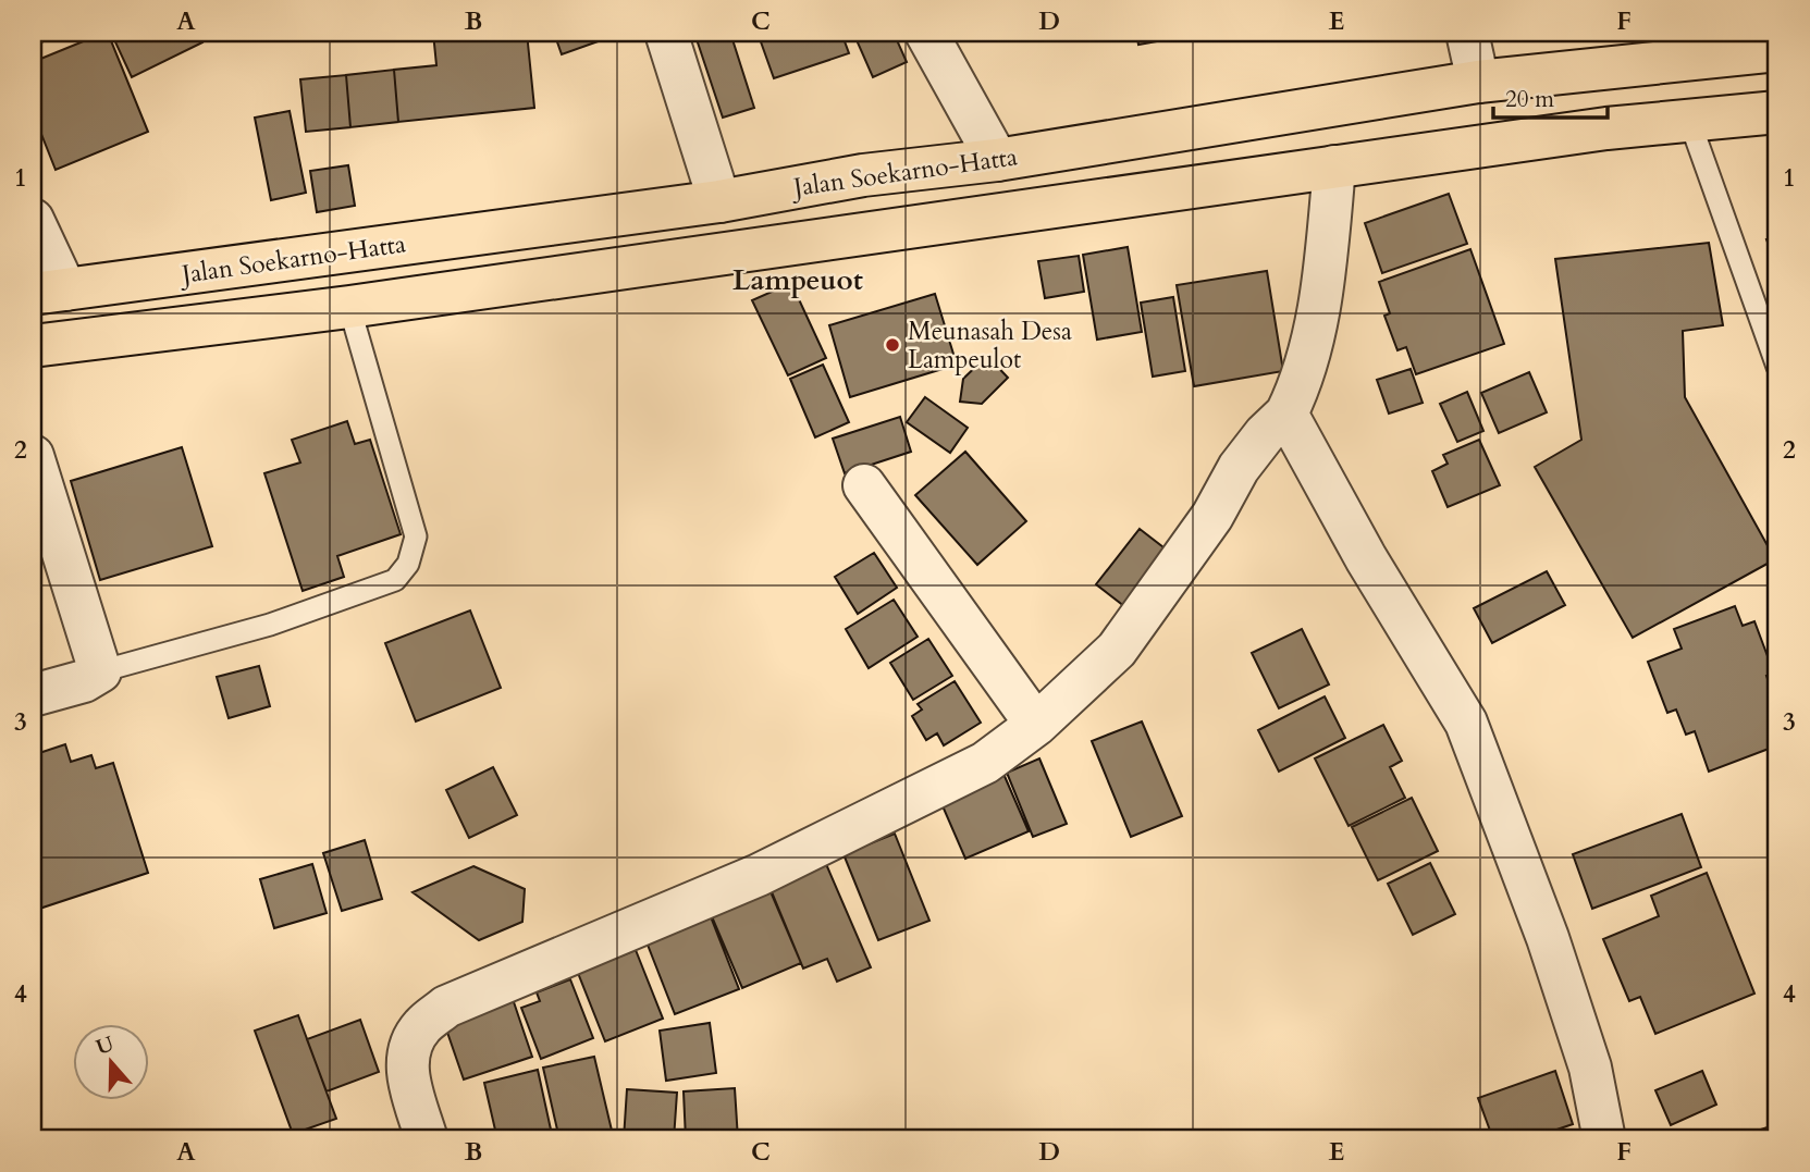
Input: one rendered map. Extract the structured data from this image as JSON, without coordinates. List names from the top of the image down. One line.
{"streets":{"highway":["Jalan Soekarno-Hatta"]},"districts":["Lampeuot"],"places":["Meunasah Desa Lampeulot"],"scale_bar":"20 m","north":"top","grid":{"columns":["A","B","C","D","E","F"],"rows":["1","2","3","4"]}}
